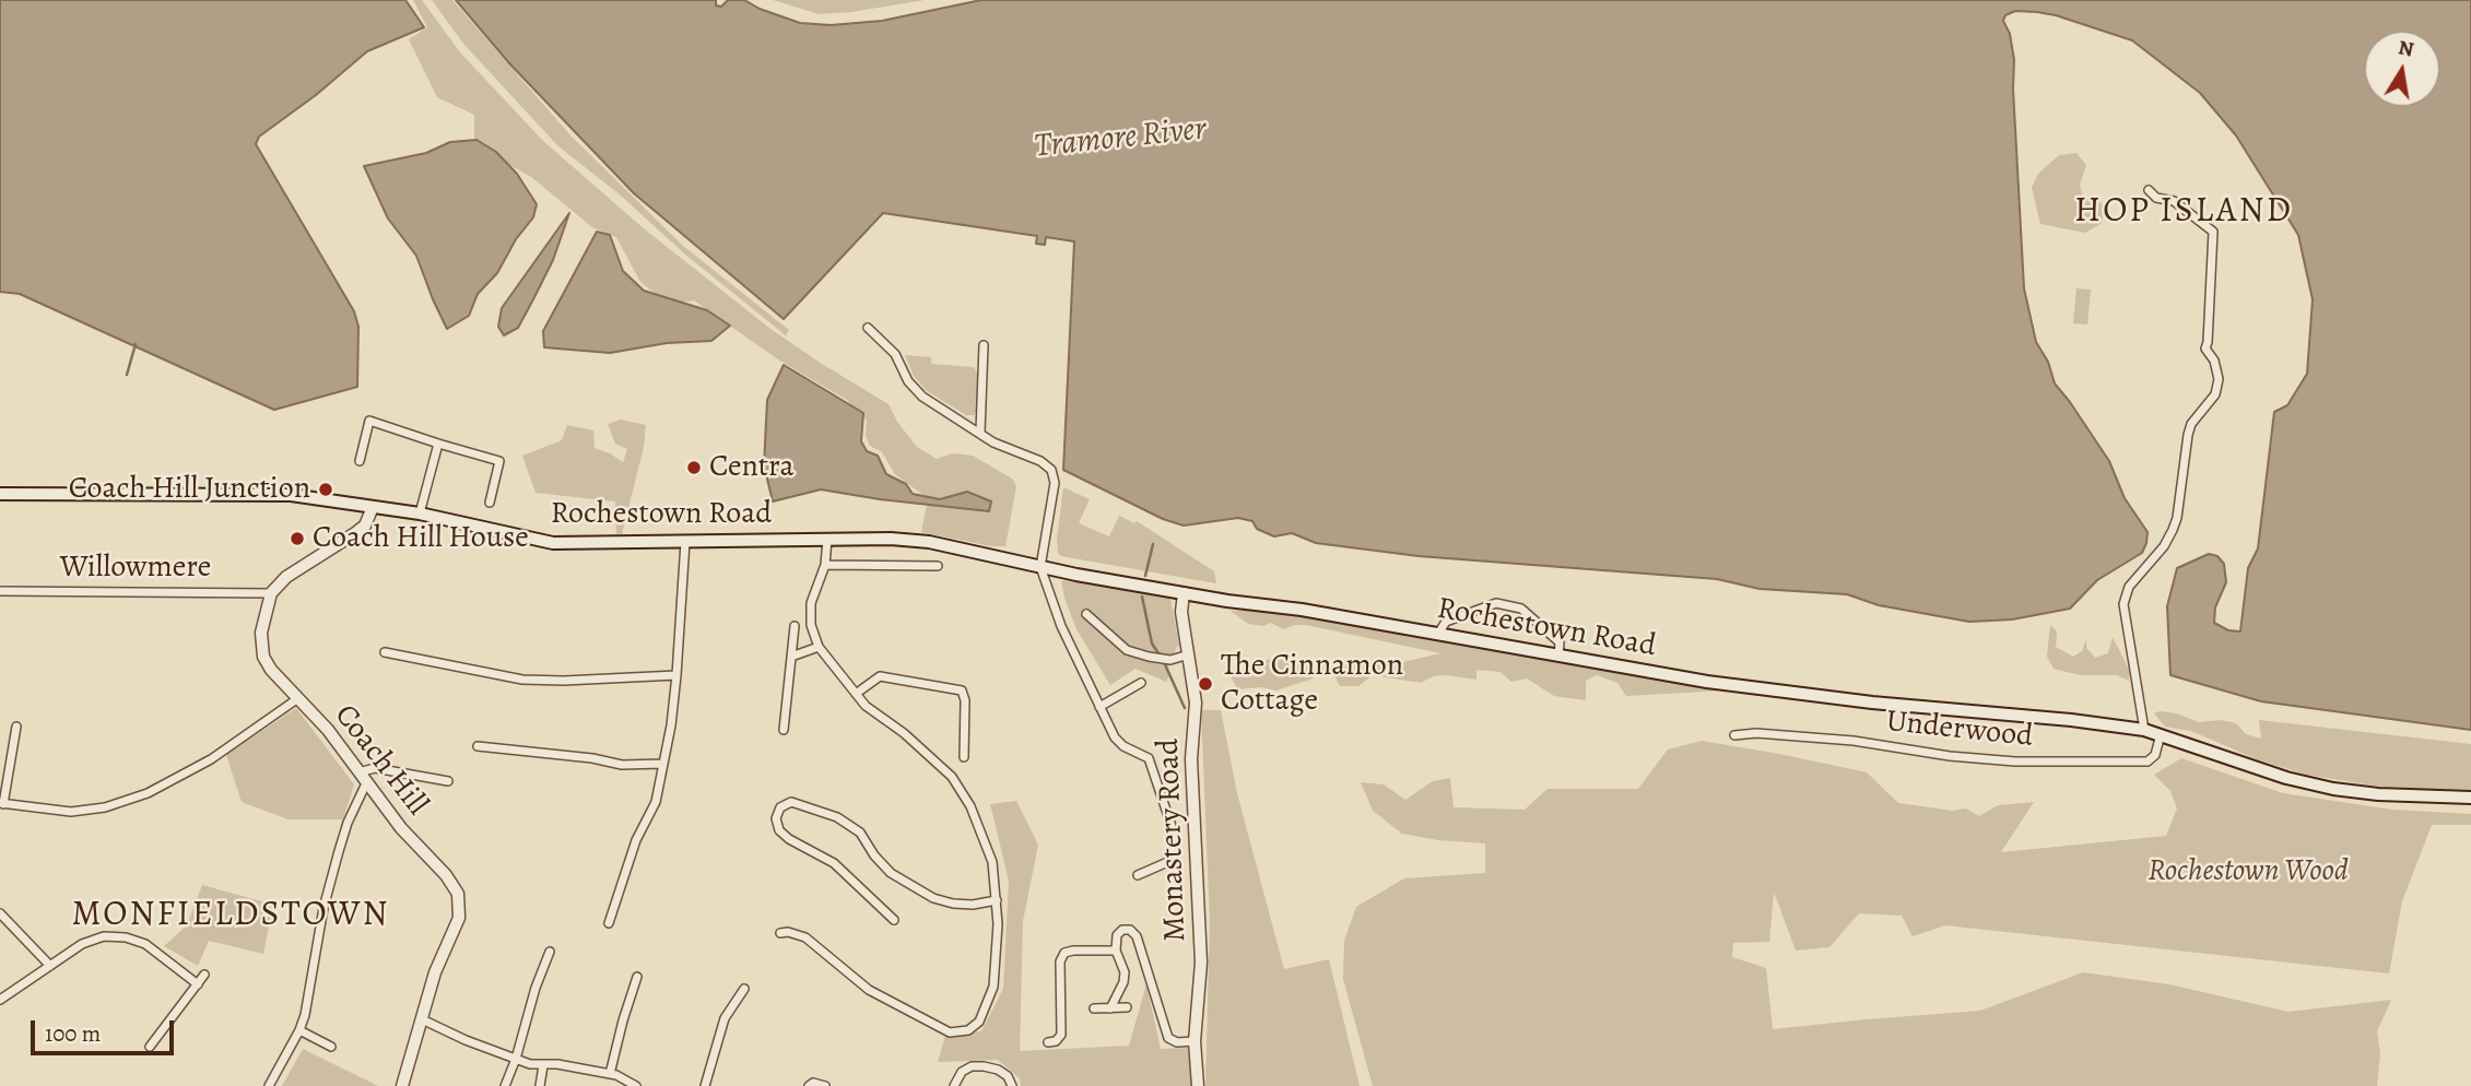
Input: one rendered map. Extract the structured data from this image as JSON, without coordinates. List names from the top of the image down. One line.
{"streets":{"main road":["Rochestown Road"],"street":["Willowmere","Underwood","Coach Hill","Monastery Road"]},"crossings":[["Rochestown Road","Underwood"],["Rochestown Road","Monastery Road"],["Willowmere","Coach Hill"]],"districts":["HOP ISLAND","MONFIELDSTOWN"],"water":["Tramore River"],"parks":["Rochestown Wood"],"places":["Centra","Coach Hill Junction","Coach Hill House","The Cinnamon Cottage"],"scale_bar":"100 m","north":"top"}
